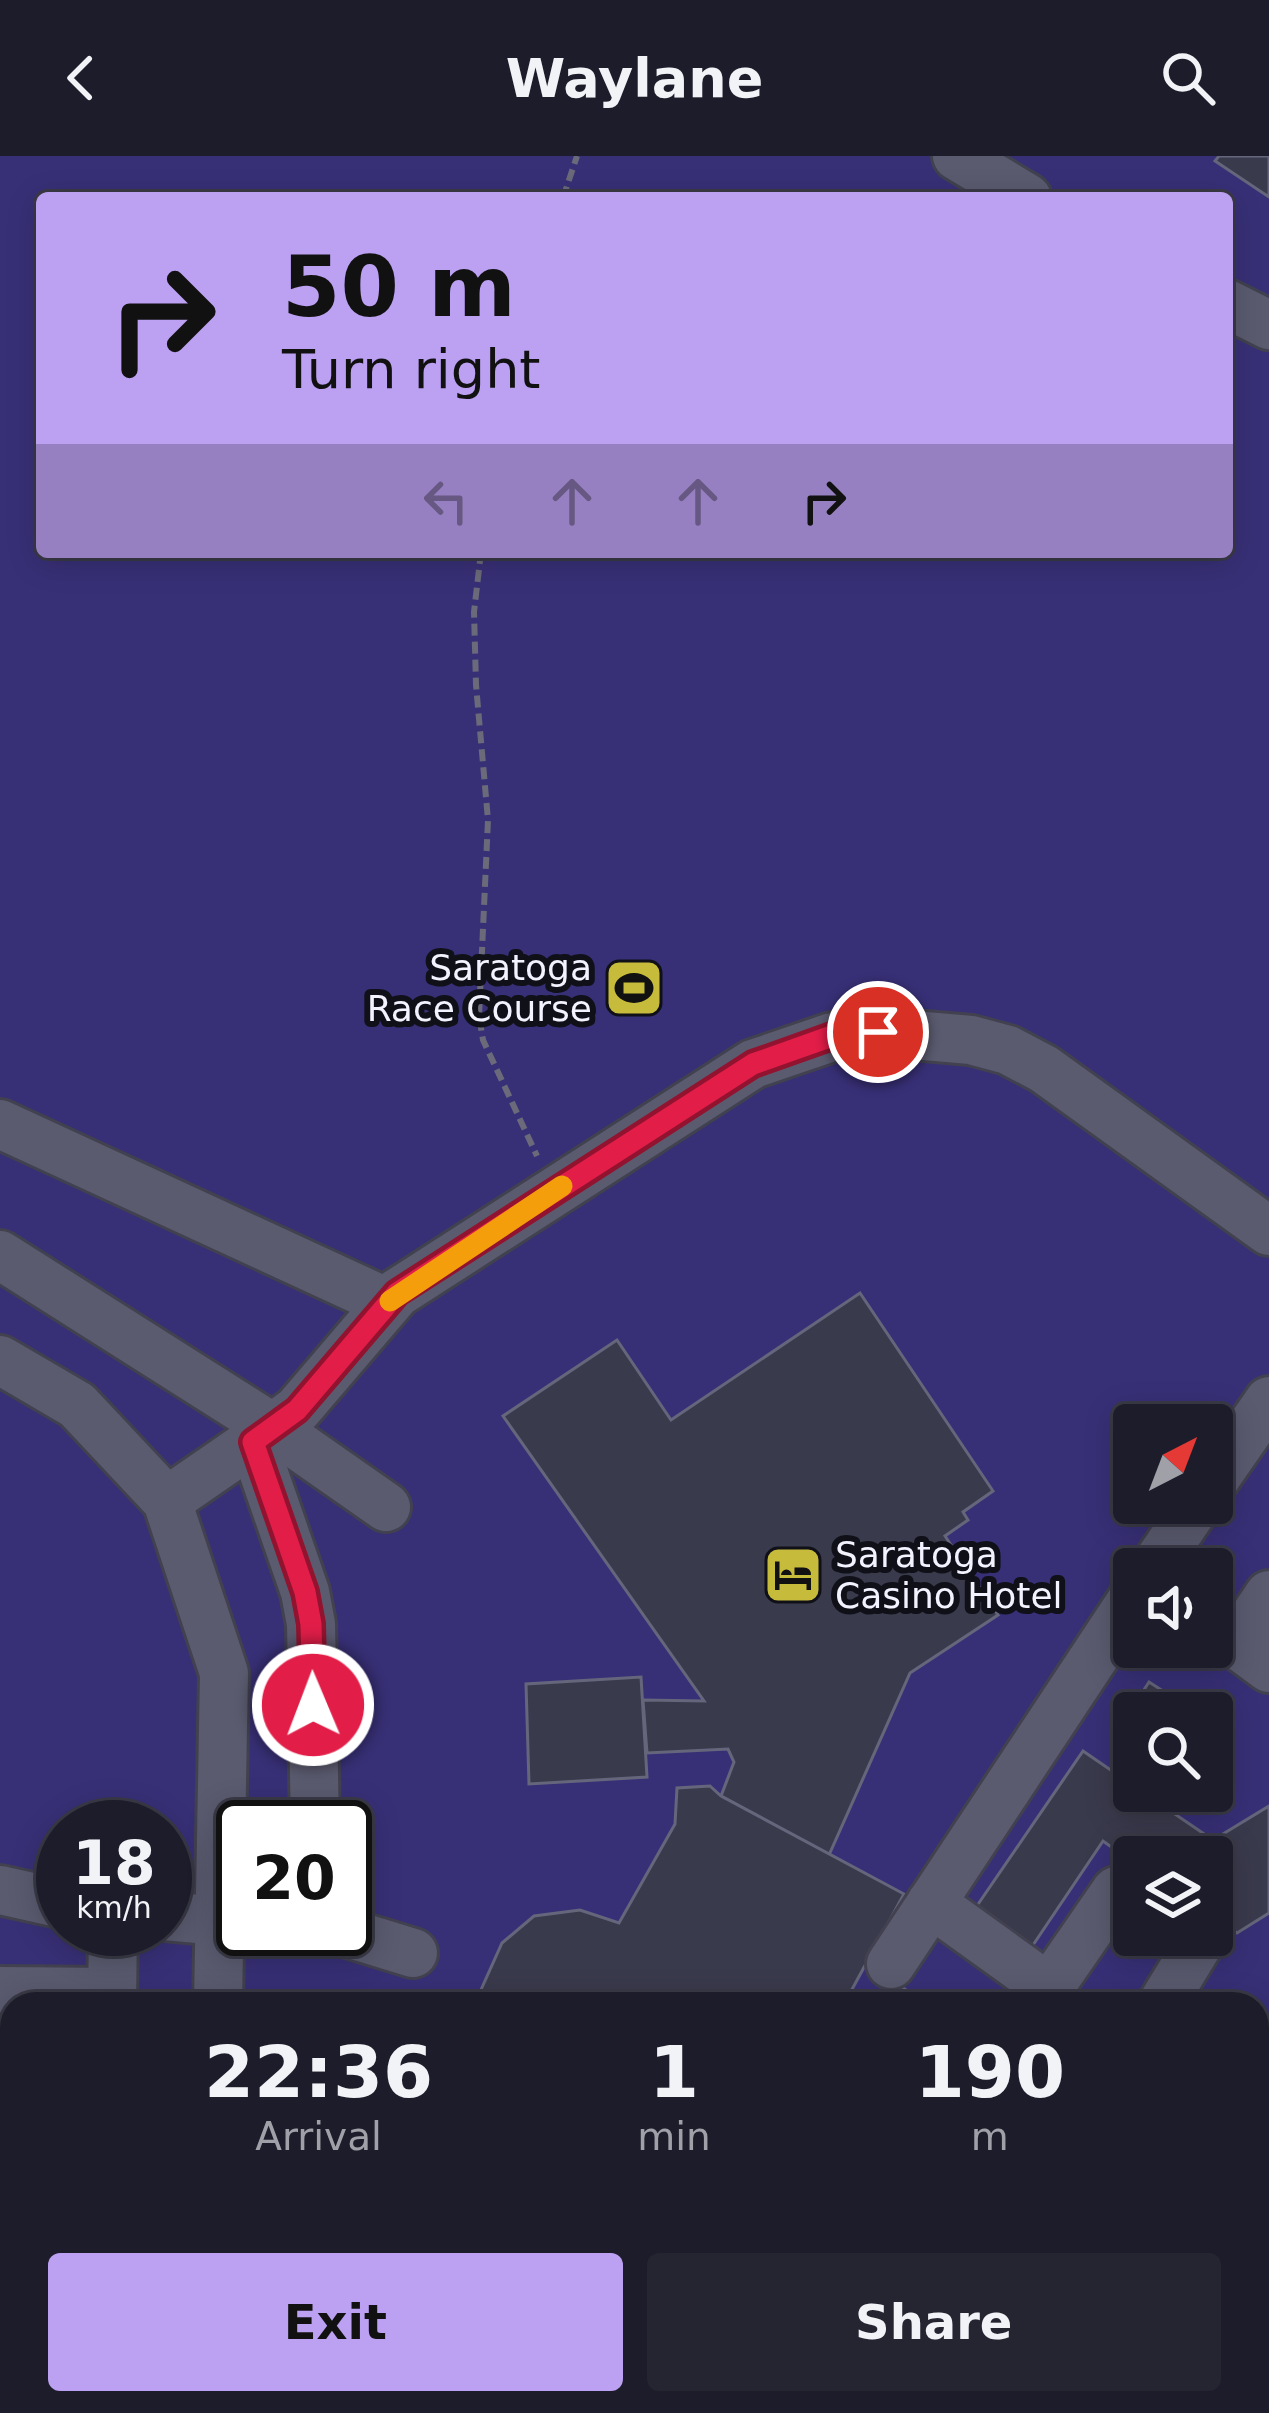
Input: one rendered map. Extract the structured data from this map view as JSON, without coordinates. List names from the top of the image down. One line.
{"places":{"sports":["Saratoga Race Course"],"hotel":["Saratoga Casino Hotel"]},"north":"top right","page":{"header":"Waylane","turn":["50 m","Turn right"],"speed":"18 km/h","limit":"20","eta":["22:36","Arrival","1","min","190","m"],"buttons":["Exit","Share"]}}
